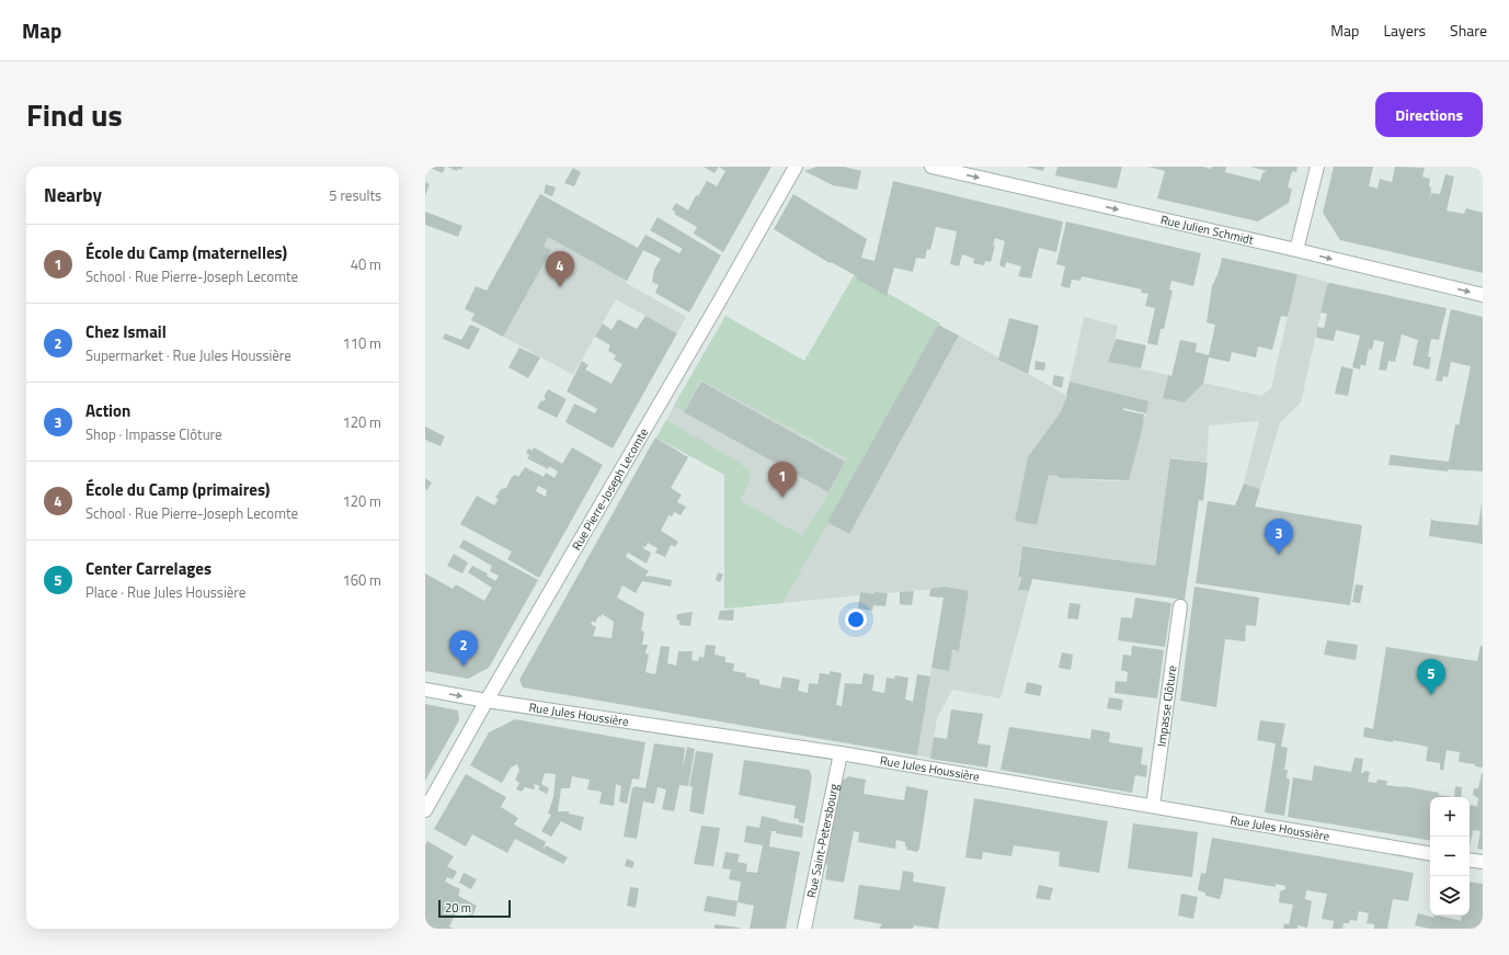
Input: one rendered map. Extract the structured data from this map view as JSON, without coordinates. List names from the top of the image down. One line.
{"streets":{"street":["Rue Julien Schmidt","Rue Pierre-Joseph Lecomte","Impasse Clôture","Rue Jules Houssière","Rue Saint-Petersbourg"]},"crossings":[["Rue Pierre-Joseph Lecomte","Rue Jules Houssière"],["Impasse Clôture","Rue Jules Houssière"],["Rue Jules Houssière","Rue Saint-Petersbourg"]],"one_way":["Rue Julien Schmidt"],"scale_bar":"20 m","page":{"header":"Map","nav":["Map","Layers","Share"],"title":"Find us","buttons":"Directions","heading":["Nearby","5 results"],"list":[{"mark":"1","name":"École du Camp (maternelles)","note":"School · Rue Pierre-Joseph Lecomte","value":"40 m"},{"mark":"2","name":"Chez Ismail","note":"Supermarket · Rue Jules Houssière","value":"110 m"},{"mark":"3","name":"Action","note":"Shop · Impasse Clôture","value":"120 m"},{"mark":"4","name":"École du Camp (primaires)","note":"School · Rue Pierre-Joseph Lecomte","value":"120 m"},{"mark":"5","name":"Center Carrelages","note":"Place · Rue Jules Houssière","value":"160 m"}],"pins":["4","1","3","2","5"],"map_buttons":["+","−"],"scale":"20 m"}}
